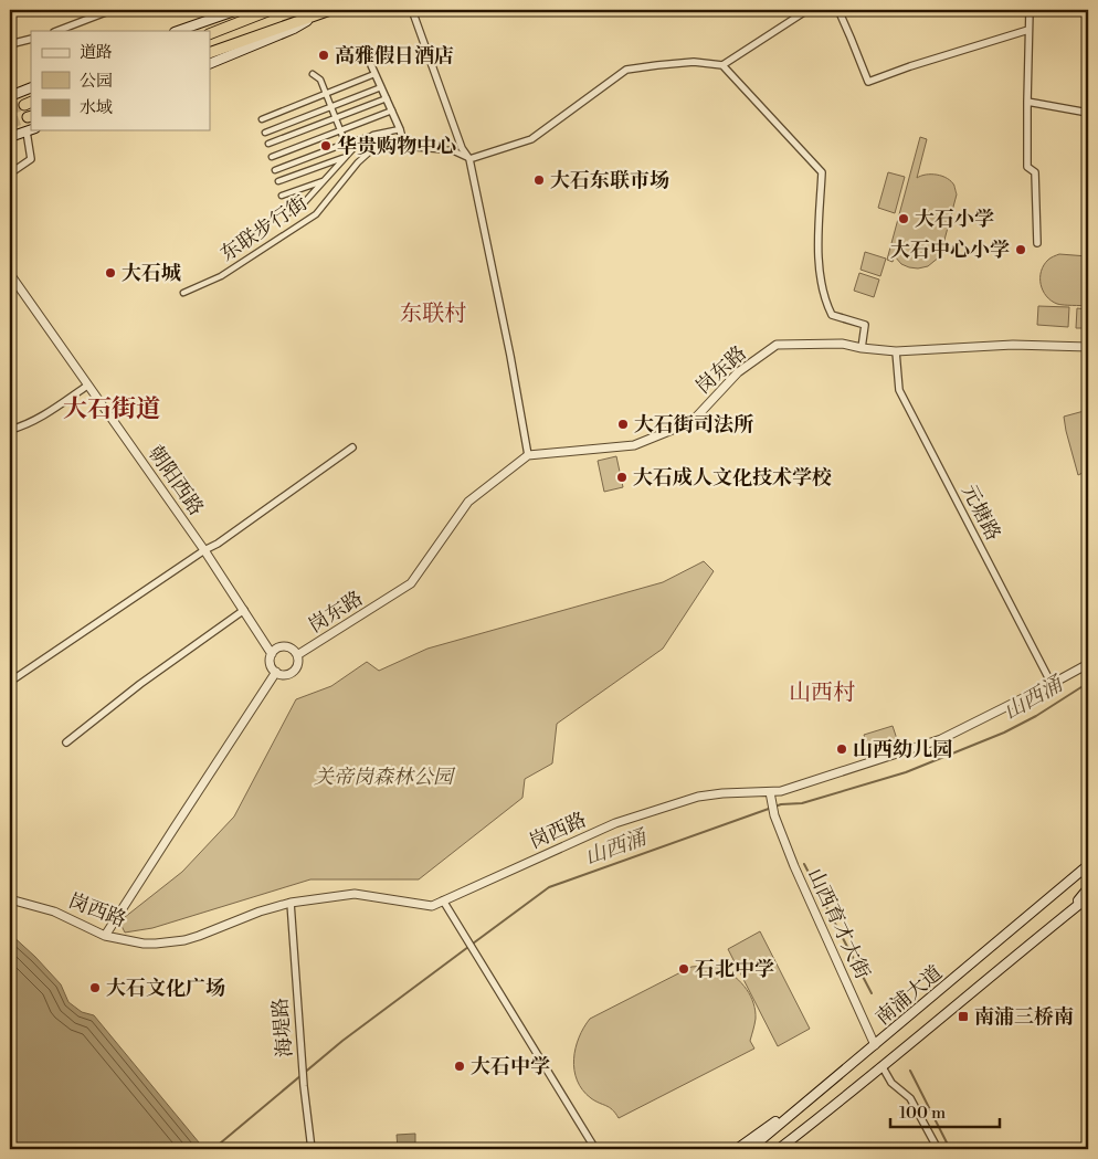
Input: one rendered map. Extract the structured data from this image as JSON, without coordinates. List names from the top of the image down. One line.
{"streets":{"main road":["南浦大道"],"street":["东联步行街","岗东路","朝阳西路","元塘路","岗西路","山西育才大街","海堤路"]},"crossings":[["岗东路","朝阳西路"],["岗东路","元塘路"],["元塘路","岗西路"],["岗西路","山西育才大街"],["岗西路","海堤路"],["山西育才大街","南浦大道"]],"districts":["东联村","大石街道","山西村"],"water":["山西涌"],"parks":["关帝岗森林公园"],"places":{"other":["高雅假日酒店","华贵购物中心","大石东联市场","大石小学","大石中心小学","大石城","大石街司法所","大石成人文化技术学校","山西幼儿园","石北中学","大石文化广场","大石中学"],"transit":["南浦三桥南"]},"legend":["道路","公园","水域"],"scale_bar":"100 m"}
